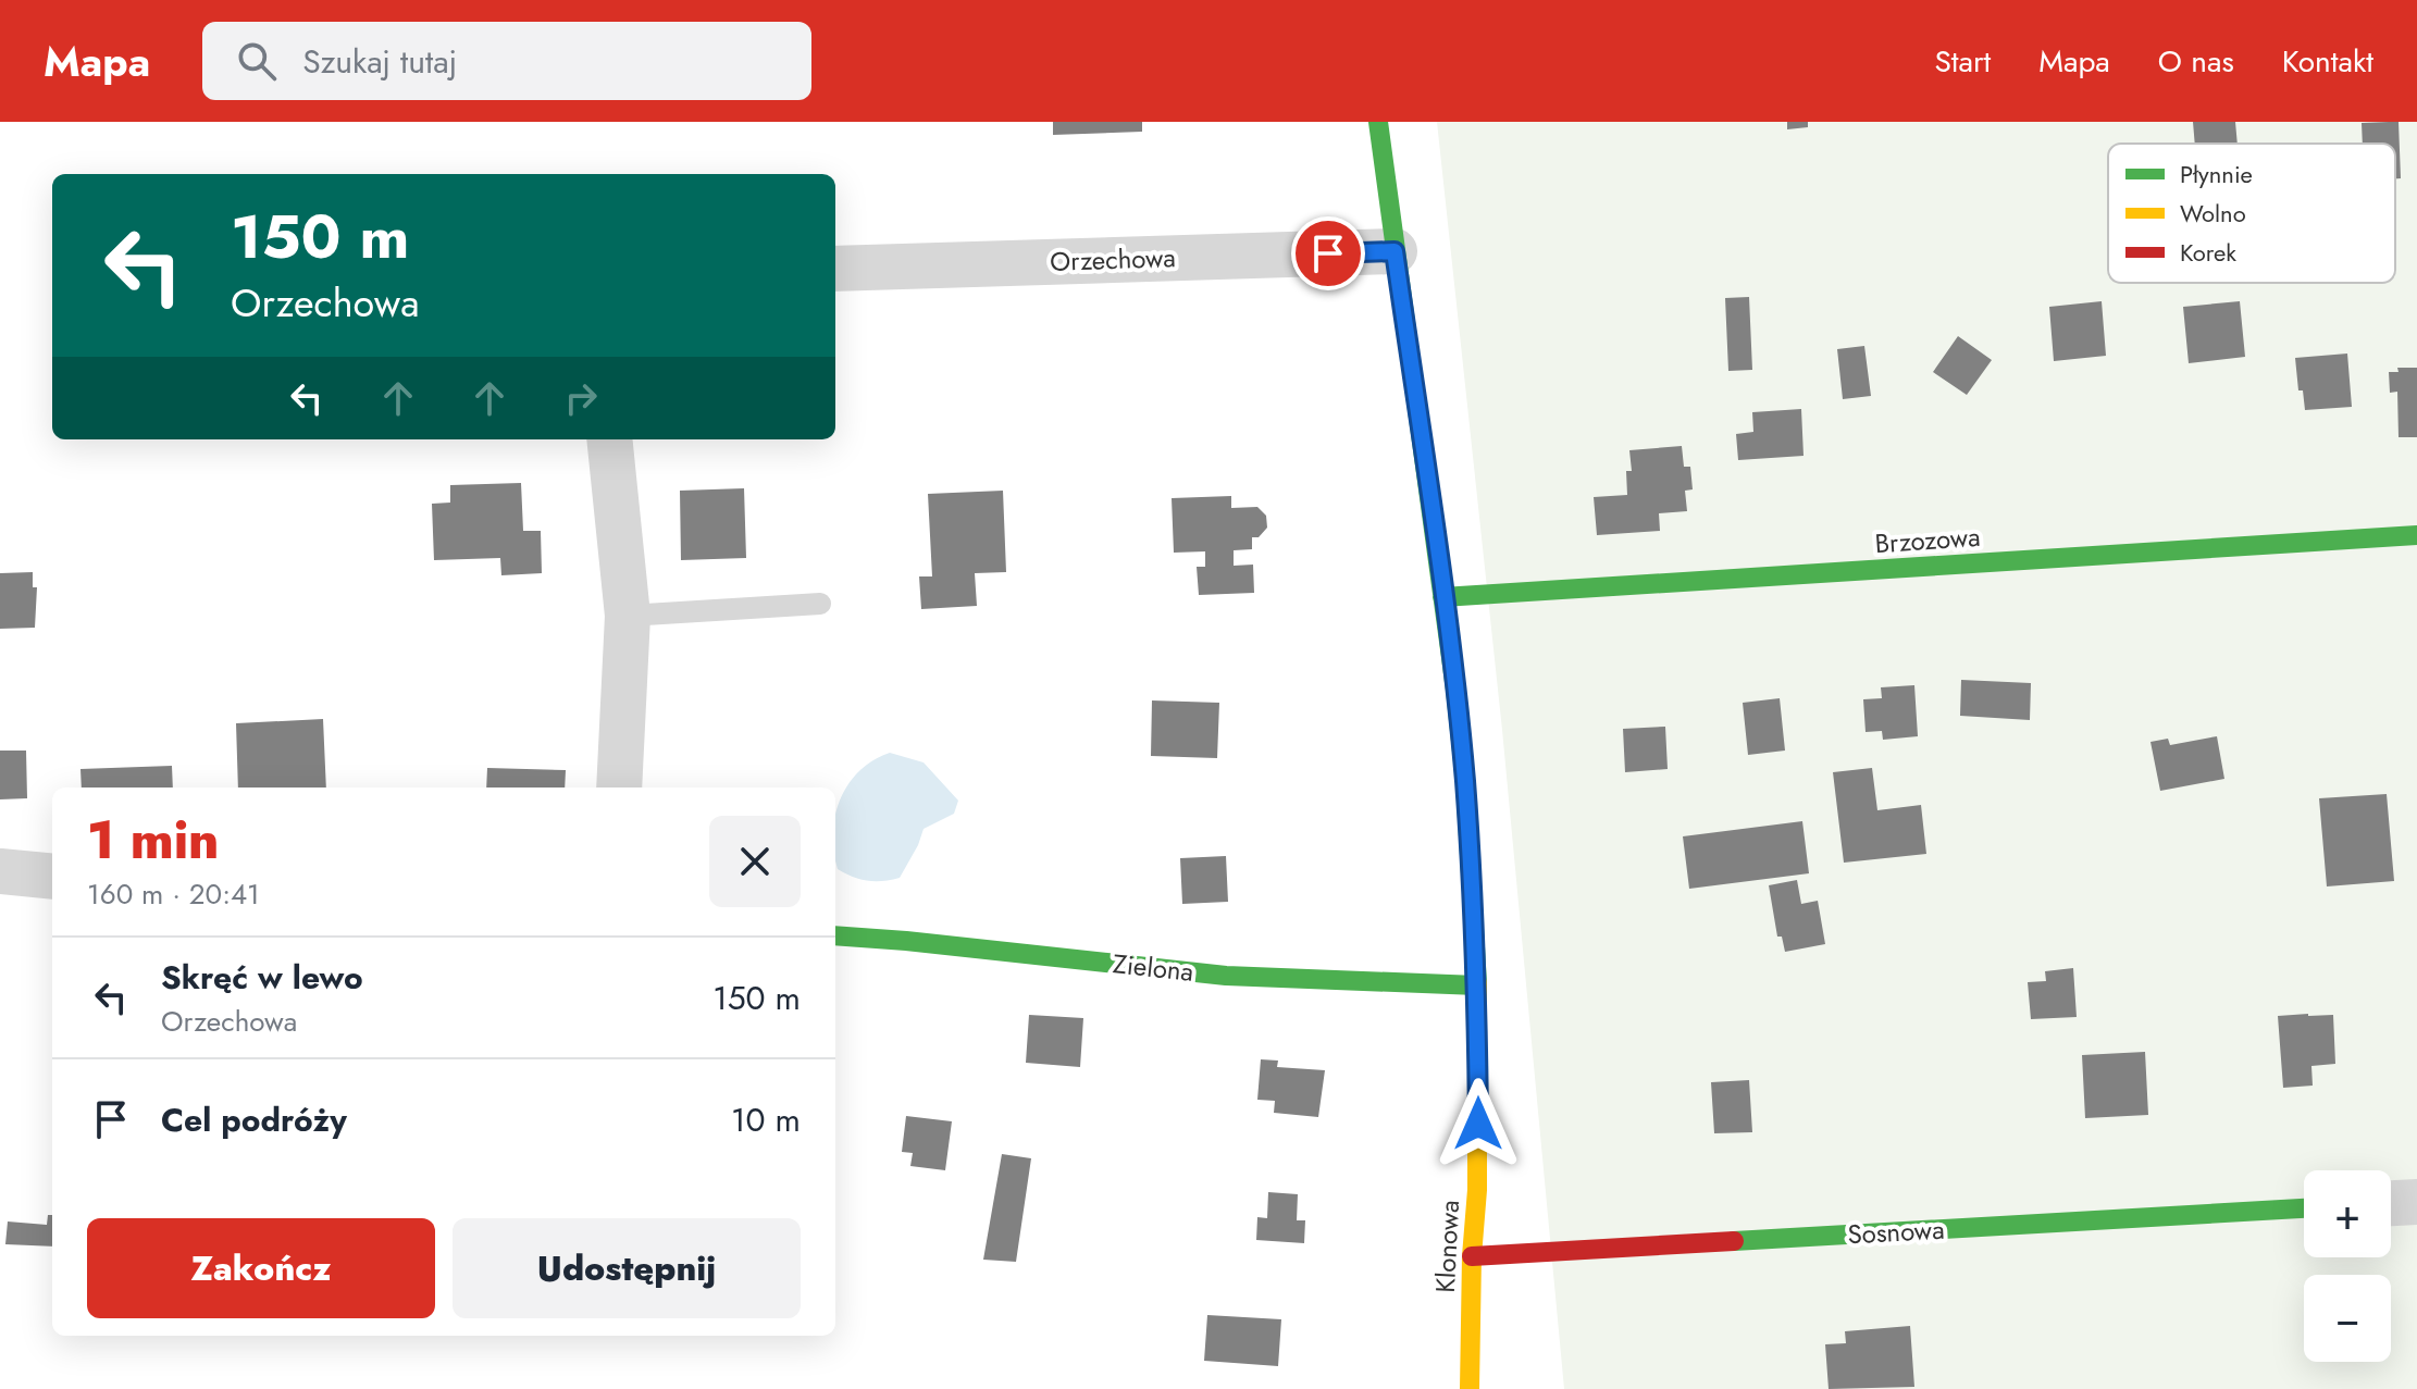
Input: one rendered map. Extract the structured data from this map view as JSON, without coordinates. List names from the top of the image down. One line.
{"streets":{"street":["Orzechowa","Brzozowa","Zielona","Sosnowa","Klonowa"]},"crossings":[["Orzechowa","Klonowa"],["Brzozowa","Klonowa"],["Zielona","Klonowa"],["Sosnowa","Klonowa"]],"legend":["Płynnie","Wolno","Korek"],"page":{"header":"Mapa","search":"Szukaj tutaj","nav":["Start","Mapa","O nas","Kontakt"],"turn":["150 m","Orzechowa"],"heading":["1 min","160 m · 20:41"],"list":[{"name":"Skręć w lewo","note":"Orzechowa","value":"150 m"},{"name":"Cel podróży","value":"10 m"}],"map_buttons":["+","−"],"buttons":["Zakończ","Udostępnij"]}}
